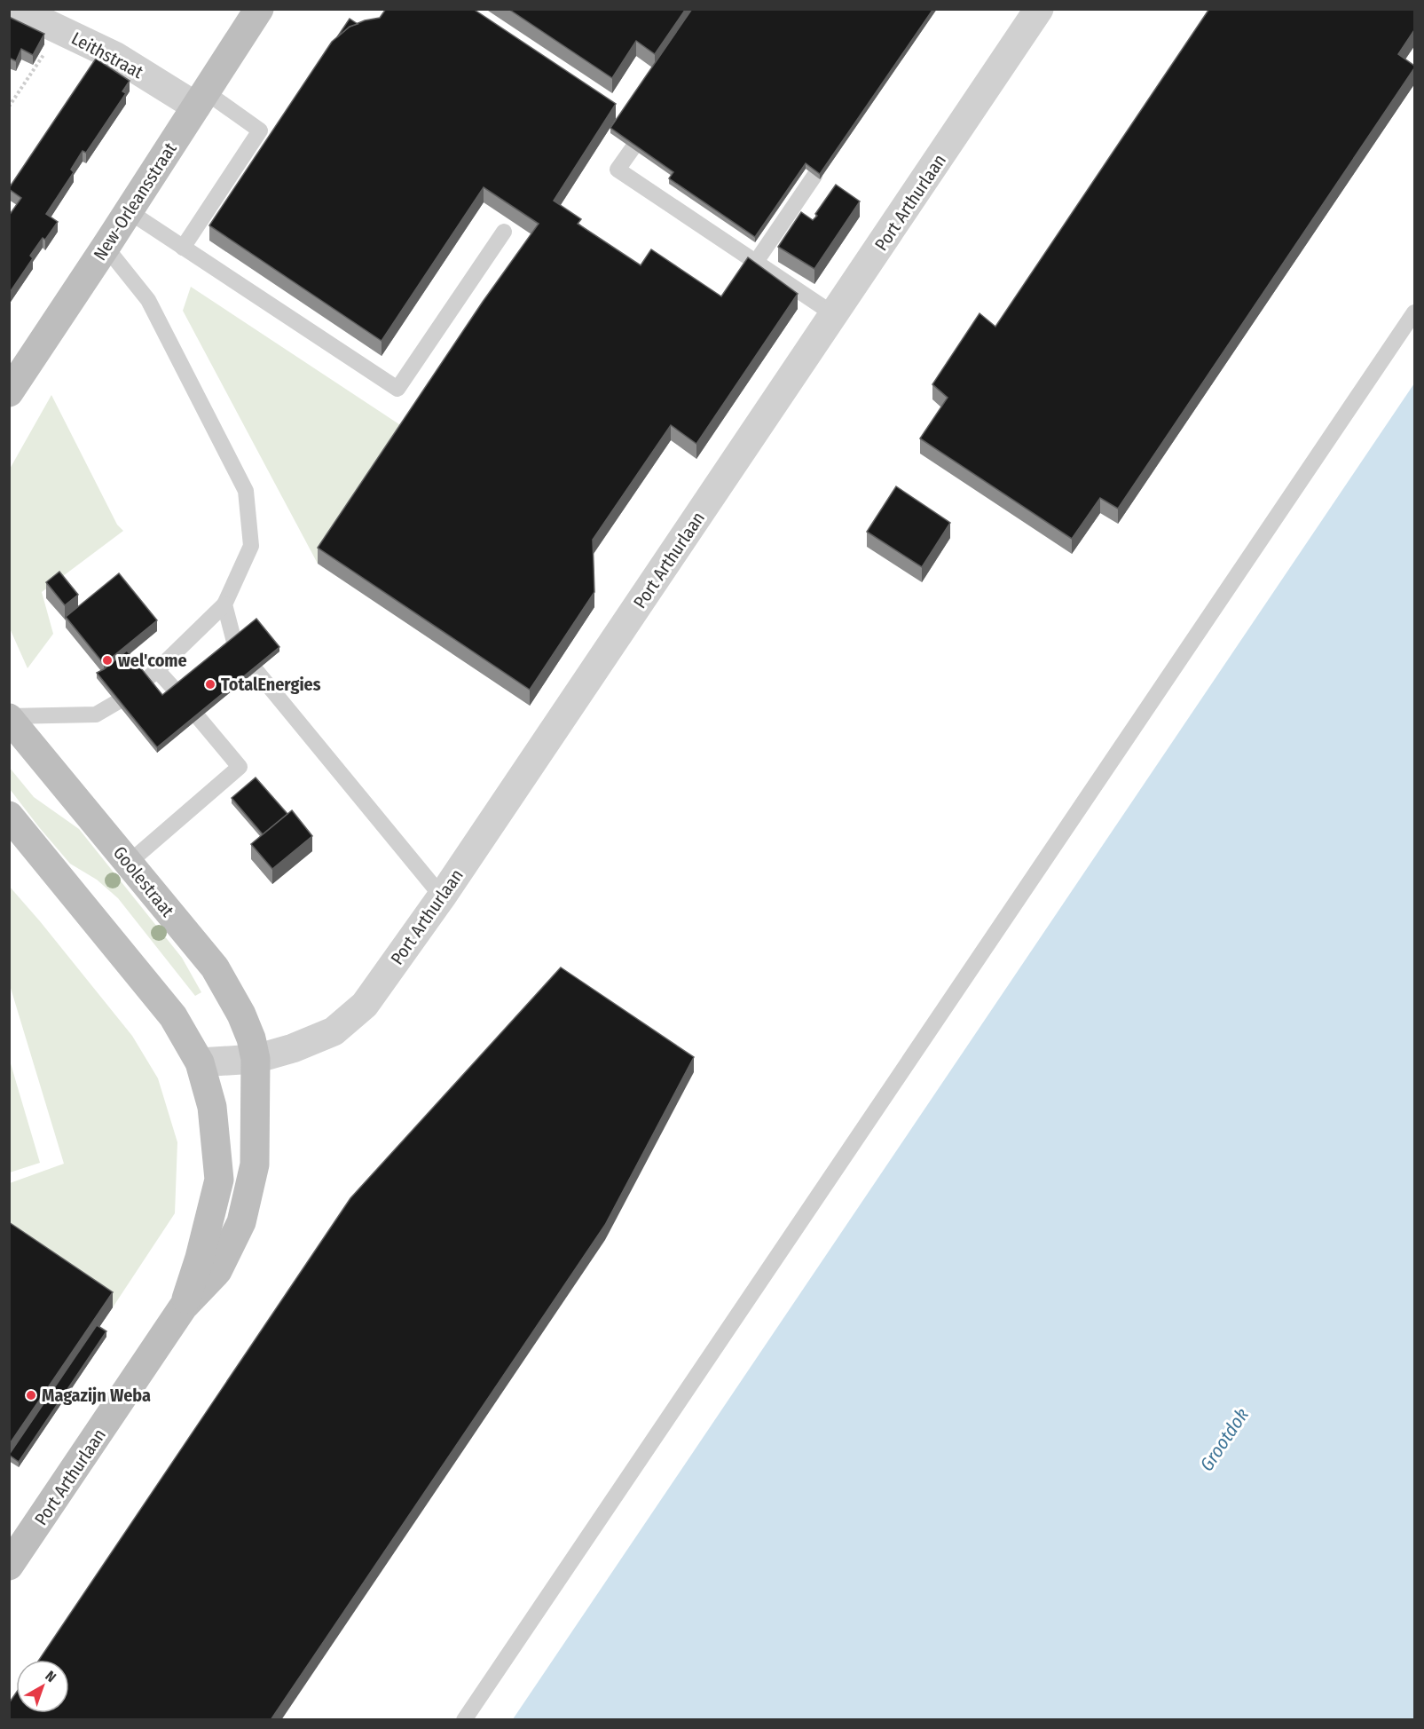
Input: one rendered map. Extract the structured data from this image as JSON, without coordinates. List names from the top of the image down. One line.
{"streets":{"main road":["New-Orleansstraat","Port Arthurlaan","Goolestraat"],"street":["Leithstraat"]},"crossings":[["Leithstraat","New-Orleansstraat"],["Port Arthurlaan","Goolestraat"]],"water":["Grootdok"],"places":["wel'come","TotalEnergies","Magazijn Weba"],"north":"top right"}
